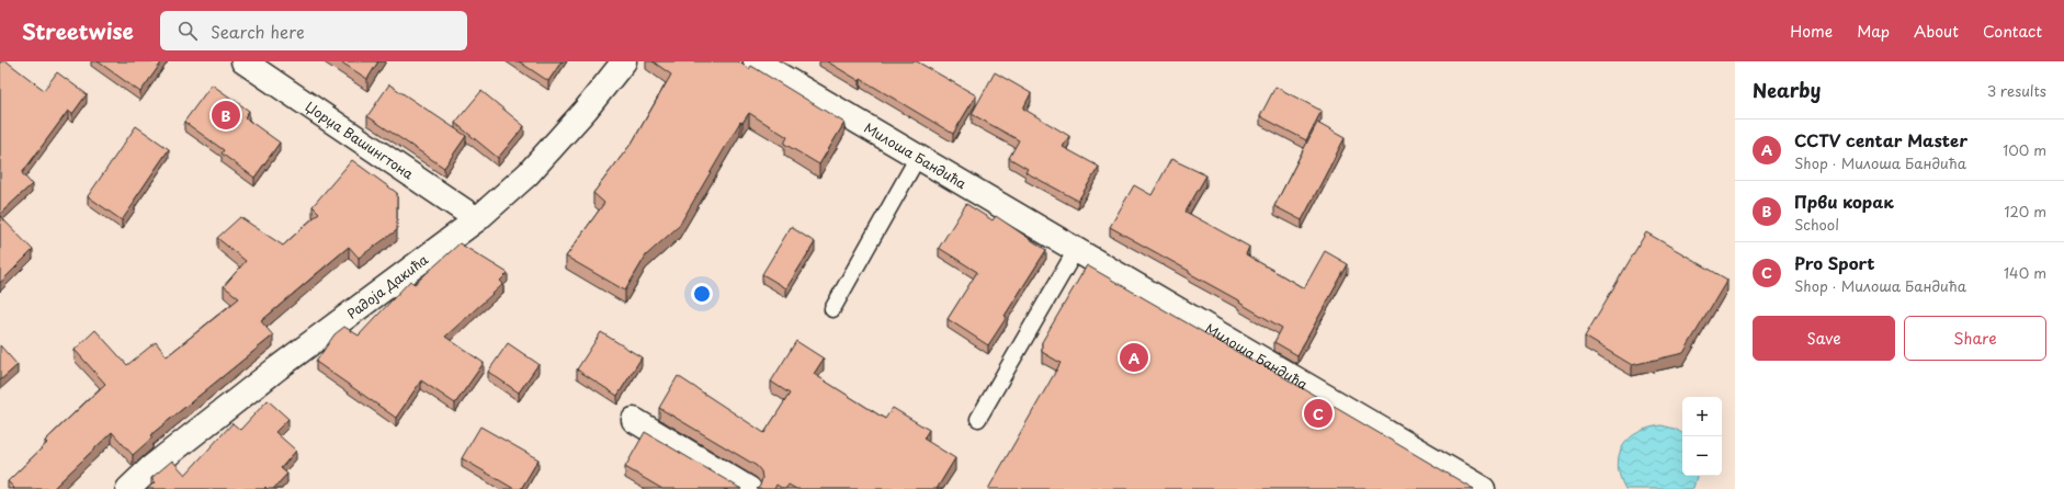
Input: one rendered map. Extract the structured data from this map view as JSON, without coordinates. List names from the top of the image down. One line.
{"streets":{"street":["Џорџа Вашингтона","Милоша Бандића","Радоја Дакића"]},"crossings":[["Џорџа Вашингтона","Радоја Дакића"]],"page":{"header":"Streetwise","search":"Search here","nav":["Home","Map","About","Contact"],"heading":["Nearby","3 results"],"pins":["B","A","C"],"list":[{"mark":"A","name":"CCTV centar Master","note":"Shop · Милоша Бандића","value":"100 m"},{"mark":"B","name":"Први корак","note":"School","value":"120 m"},{"mark":"C","name":"Pro Sport","note":"Shop · Милоша Бандића","value":"140 m"}],"buttons":["Save","Share"],"map_buttons":["+","−"]}}
